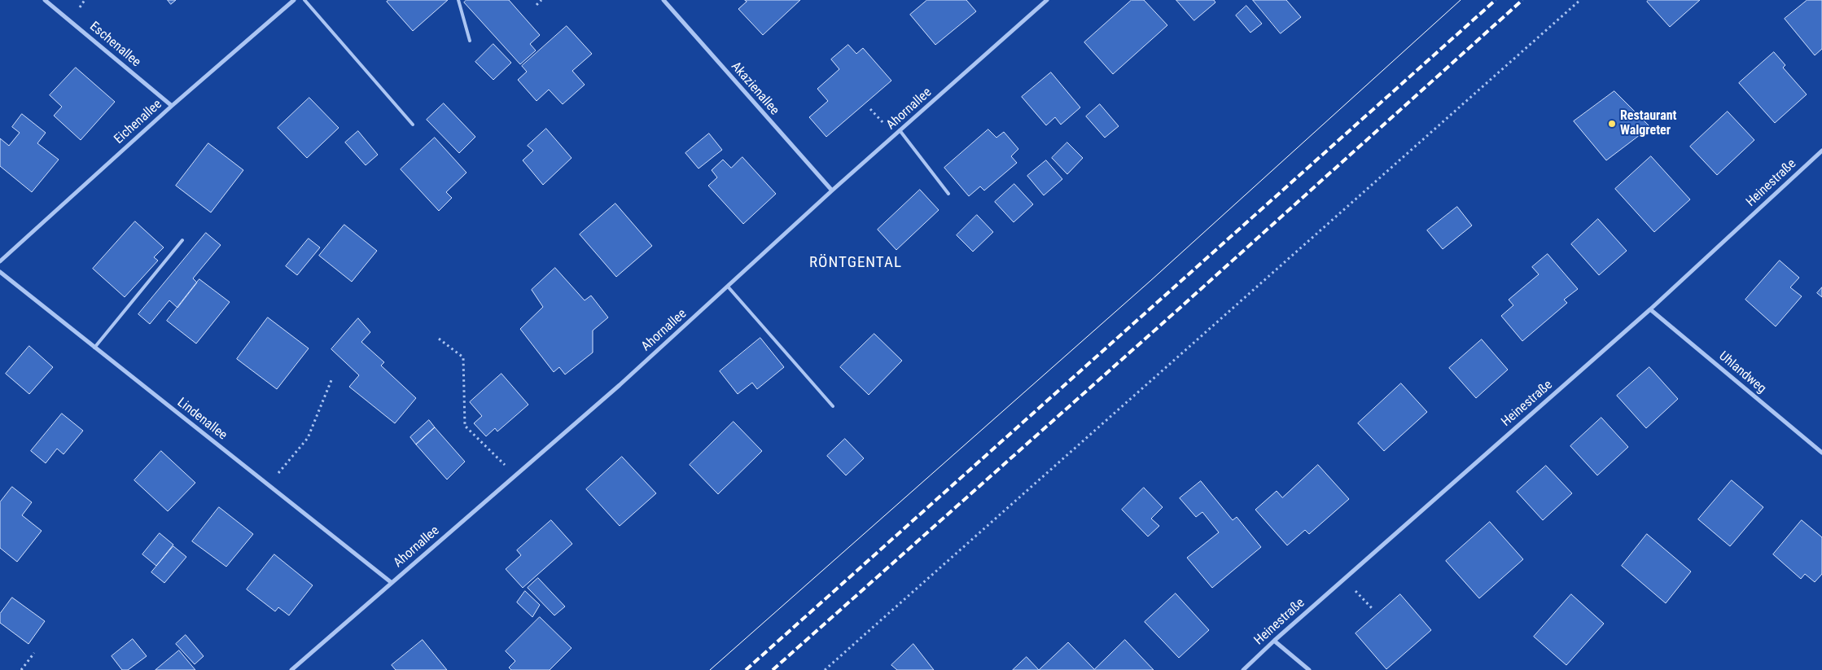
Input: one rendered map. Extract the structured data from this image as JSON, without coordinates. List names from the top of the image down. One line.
{"streets":{"street":["Eschenallee","Akazienallee","Ahornallee","Eichenallee","Heinestraße","Uhlandweg","Lindenallee"]},"crossings":[["Eschenallee","Eichenallee"],["Akazienallee","Ahornallee"],["Ahornallee","Lindenallee"],["Heinestraße","Uhlandweg"]],"districts":["RÖNTGENTAL"],"places":["Restaurant Walgreter"]}
